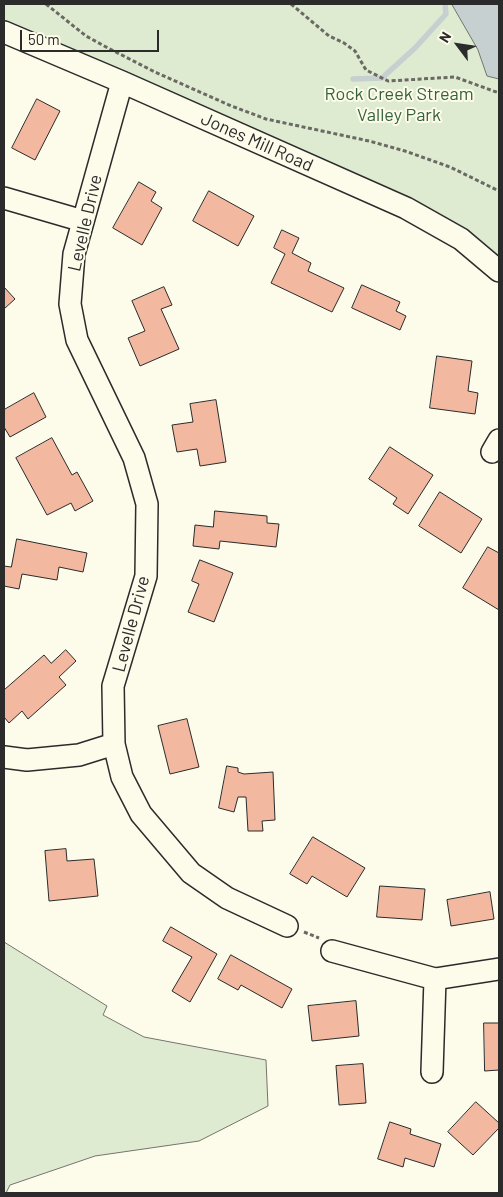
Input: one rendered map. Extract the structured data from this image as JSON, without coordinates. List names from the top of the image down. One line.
{"streets":{"street":["Jones Mill Road","Levelle Drive"]},"crossings":[["Jones Mill Road","Levelle Drive"]],"parks":["Rock Creek Stream Valley Park"],"scale_bar":"50 m","north":"top left"}
